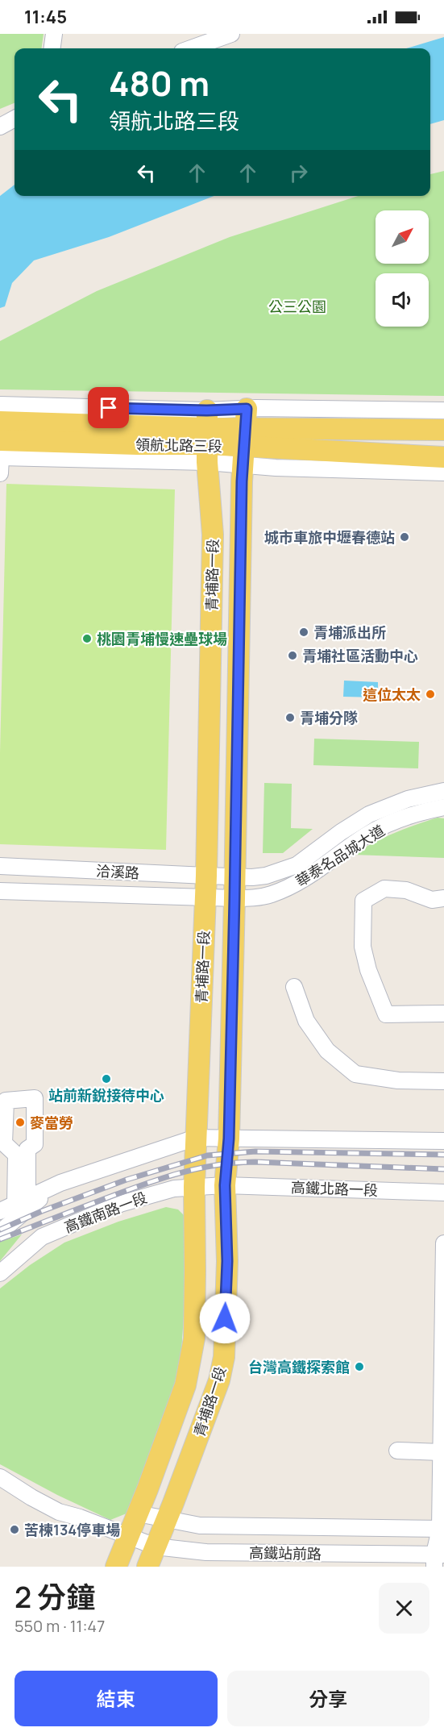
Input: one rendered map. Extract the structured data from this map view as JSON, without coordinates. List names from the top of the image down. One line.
{"streets":{"main road":["領航北路三段","青埔路一段"],"street":["華泰名品城大道","洽溪路","高鐵北路一段","高鐵南路一段","高鐵站前路"]},"crossings":[["領航北路三段","青埔路一段"],["青埔路一段","華泰名品城大道"],["青埔路一段","洽溪路"],["青埔路一段","高鐵北路一段"],["青埔路一段","高鐵南路一段"],["青埔路一段","高鐵站前路"],["華泰名品城大道","洽溪路"],["高鐵北路一段","高鐵南路一段"]],"parks":["公三公園"],"places":["城市車旅中壢春德站","青埔派出所","桃園青埔慢速壘球場","青埔社區活動中心","這位太太","青埔分隊","站前新銳接待中心","麥當勞","台灣高鐵探索館","苦楝134停車場"],"north":"top right","page":{"status":"11:45","turn":["480 m","領航北路三段"],"heading":["2 分鐘","550 m · 11:47"],"buttons":["結束","分享"]}}
